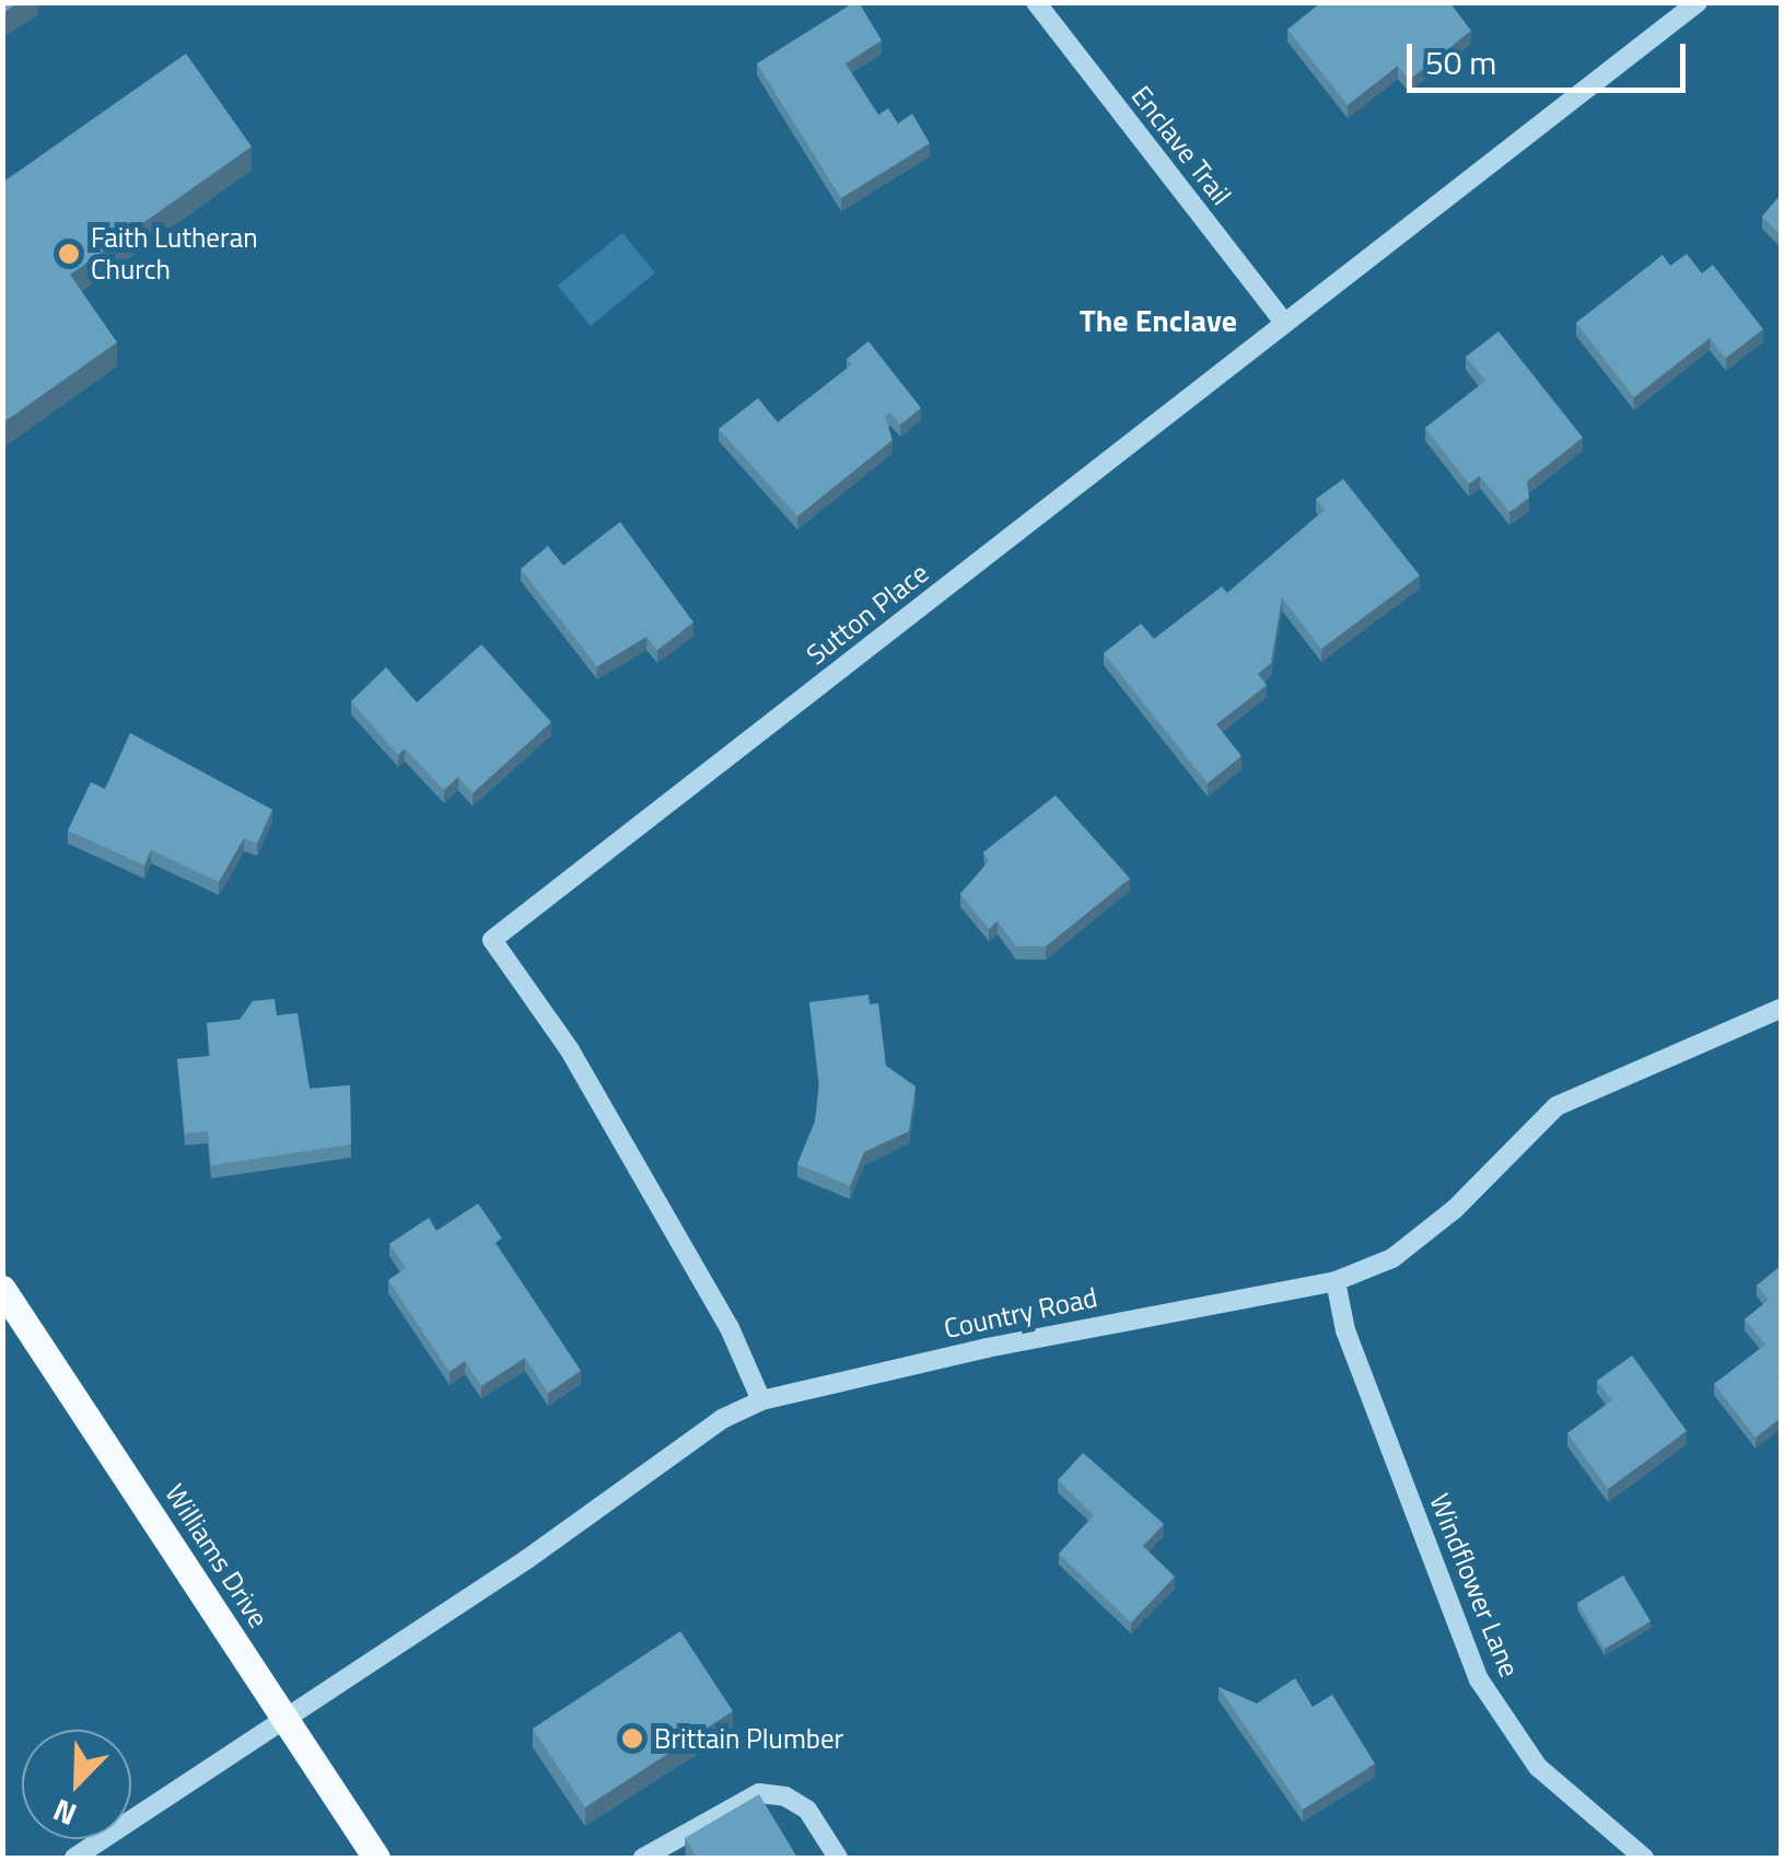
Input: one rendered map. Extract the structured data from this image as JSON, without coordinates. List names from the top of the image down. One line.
{"streets":{"main road":["Williams Drive"],"street":["Enclave Trail","Sutton Place","Country Road","Windflower Lane"]},"crossings":[["Enclave Trail","Sutton Place"],["Sutton Place","Country Road"],["Country Road","Williams Drive"],["Country Road","Windflower Lane"]],"districts":["The Enclave"],"places":["Faith Lutheran Church","Brittain Plumber"],"scale_bar":"50 m","north":"bottom left"}
